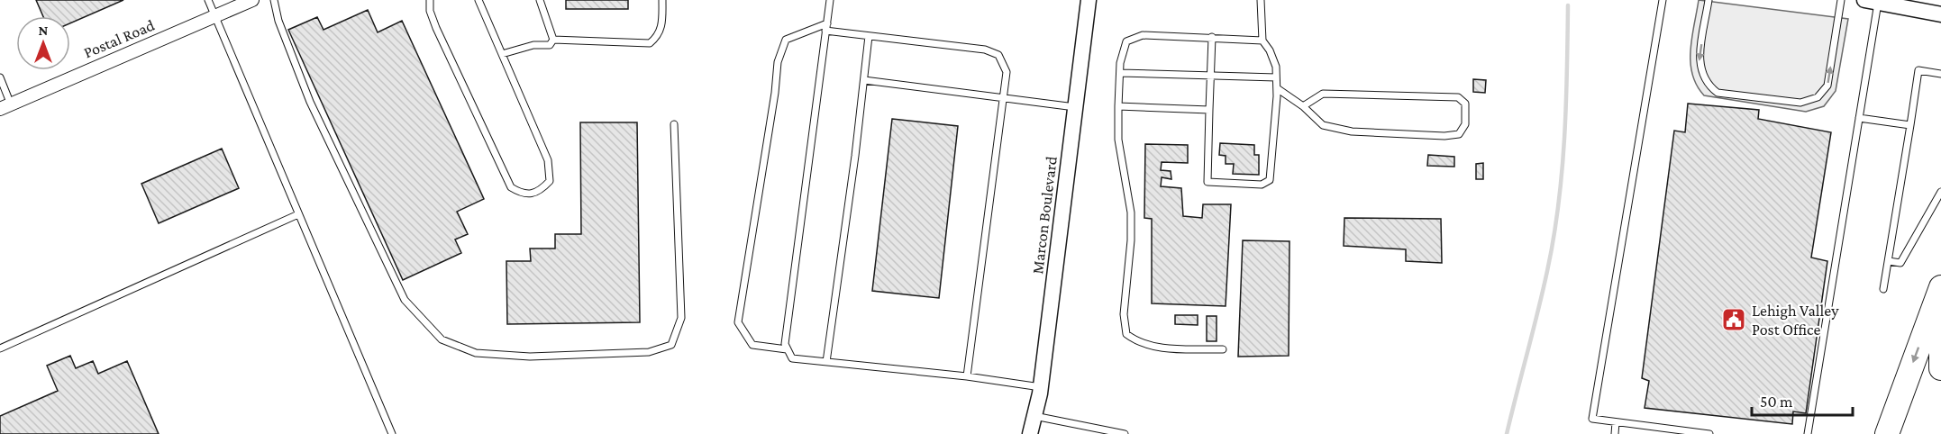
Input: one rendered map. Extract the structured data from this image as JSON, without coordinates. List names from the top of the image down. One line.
{"streets":{"street":["Postal Road","Marcon Boulevard"]},"places":{"public building":["Lehigh Valley Post Office"]},"scale_bar":"50 m","north":"top"}
